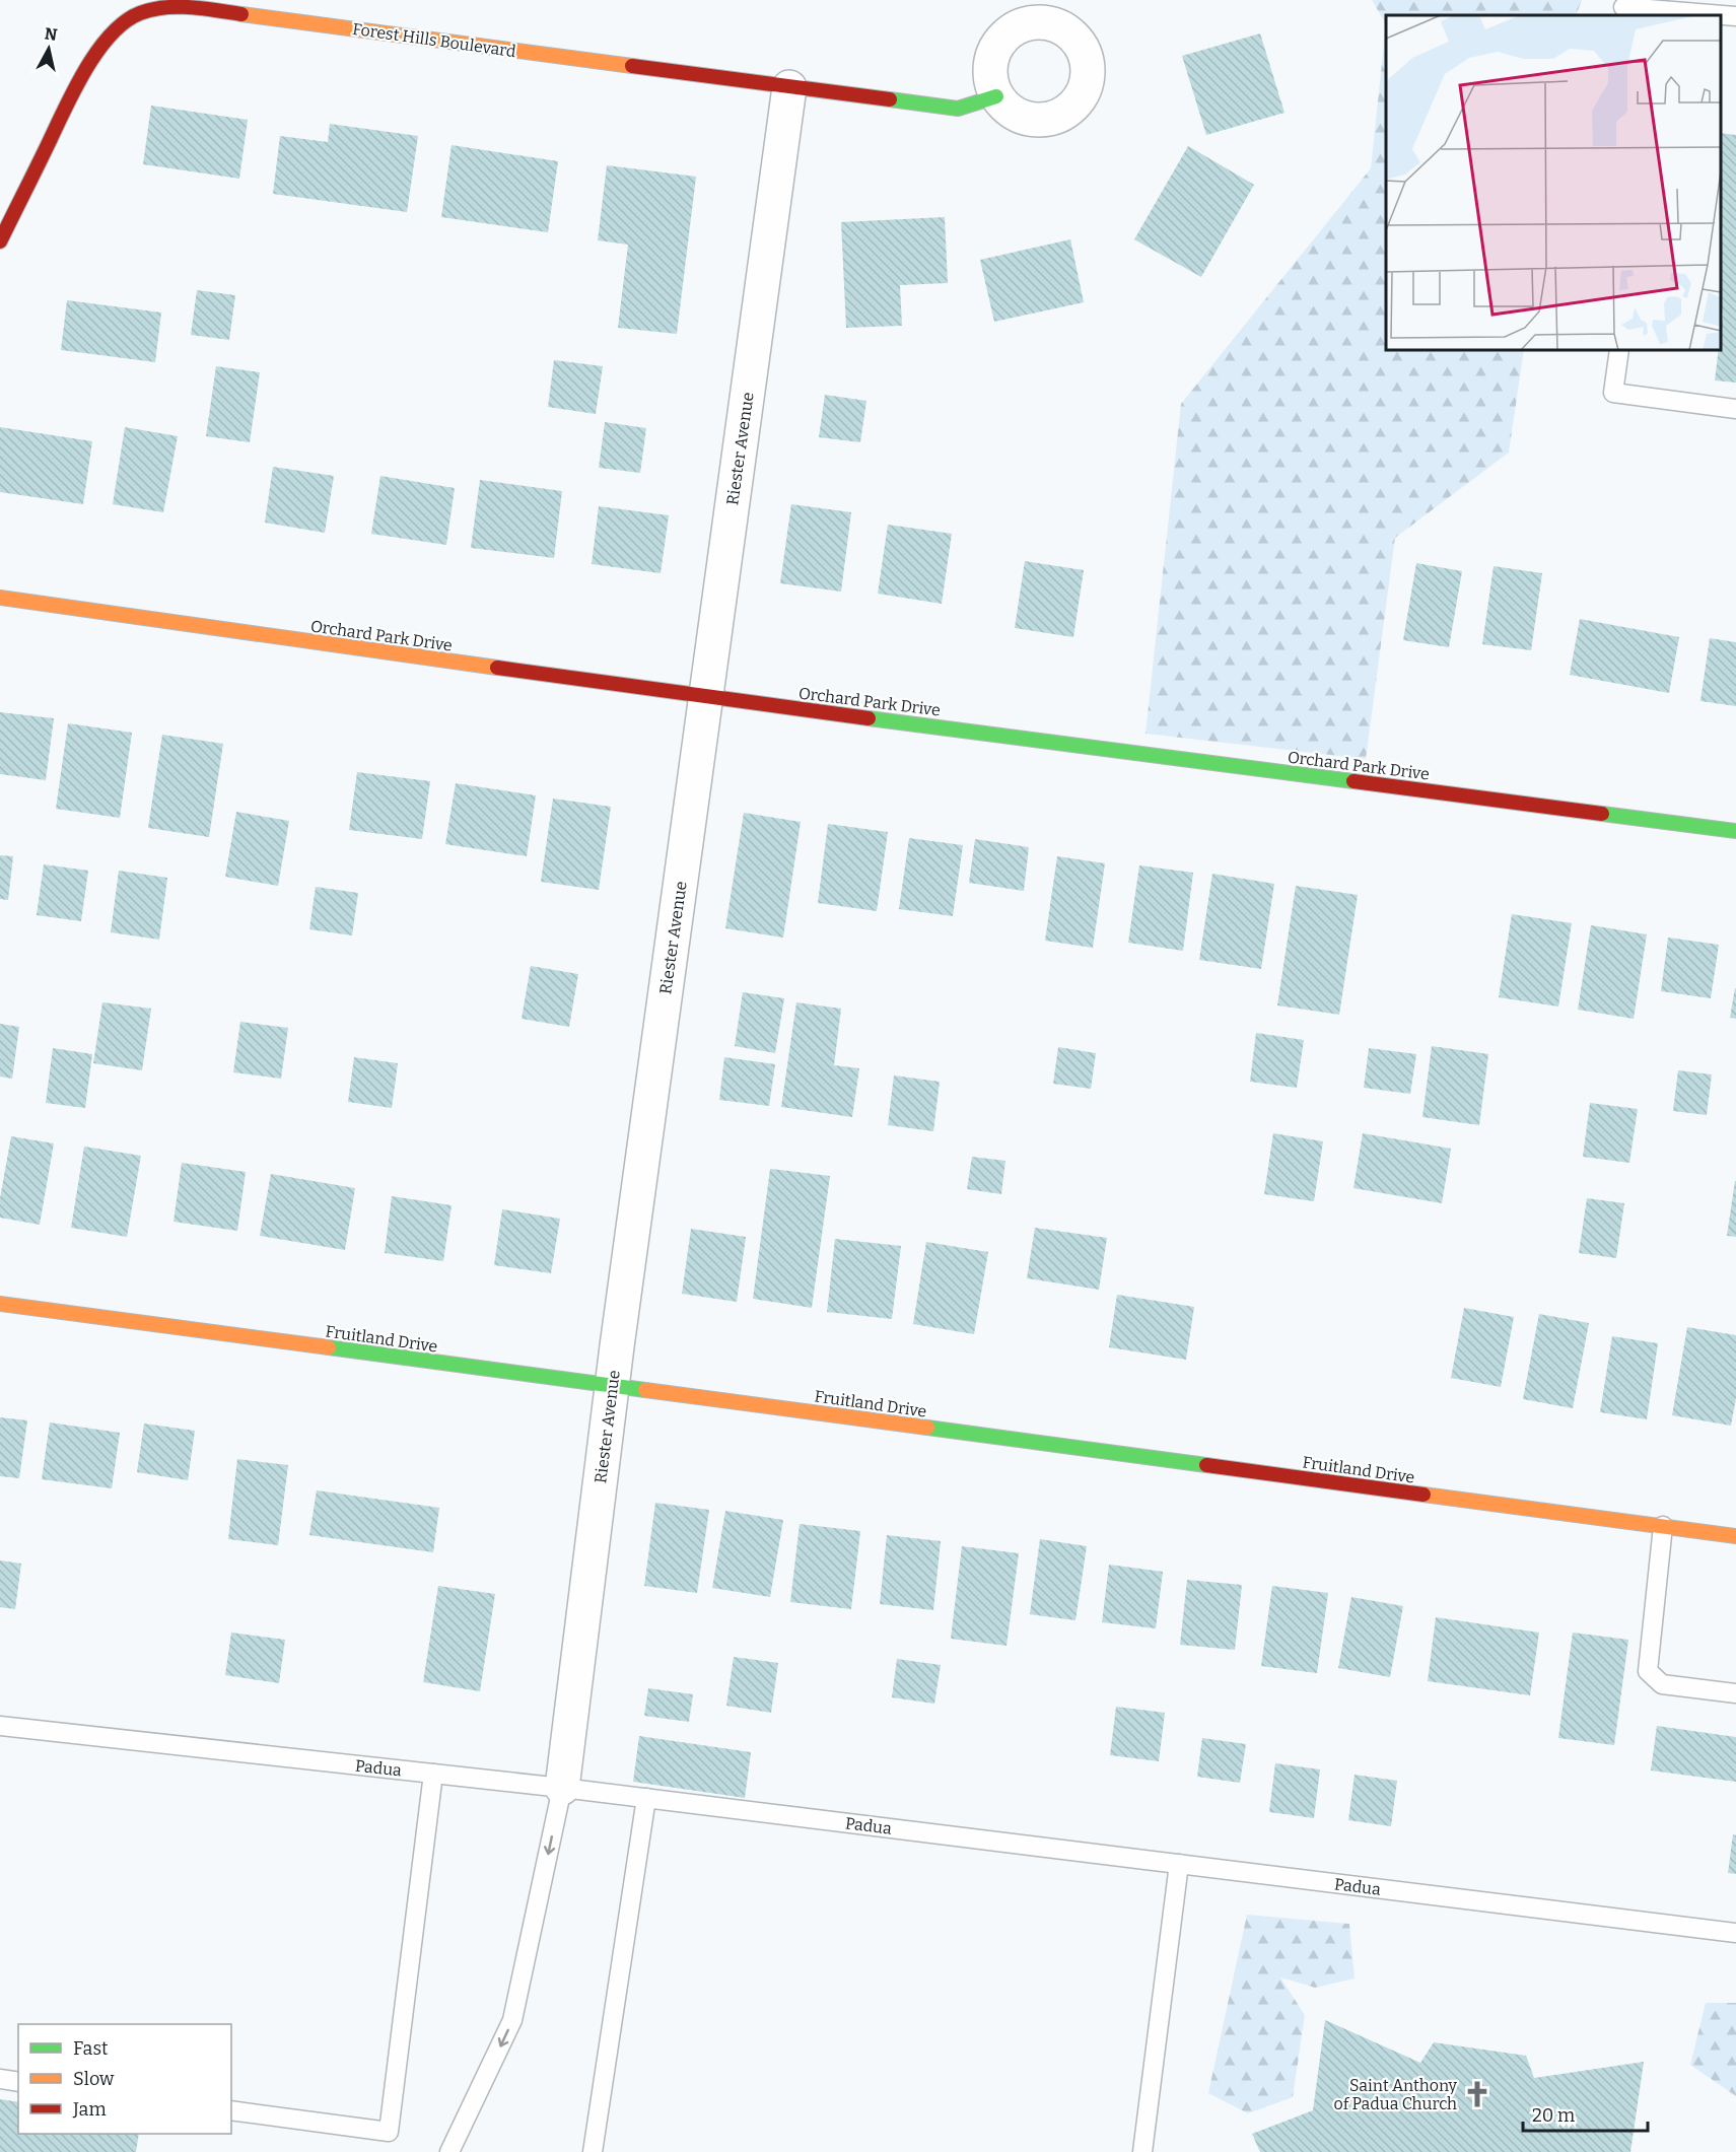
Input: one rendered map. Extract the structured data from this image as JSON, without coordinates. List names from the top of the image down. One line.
{"streets":{"street":["Forest Hills Boulevard","Riester Avenue","Orchard Park Drive","Fruitland Drive"],"lane":["Padua"]},"crossings":[["Forest Hills Boulevard","Riester Avenue"],["Riester Avenue","Orchard Park Drive"],["Riester Avenue","Fruitland Drive"],["Riester Avenue","Padua"]],"places":{"church":["Saint Anthony of Padua Church"]},"legend":["Fast","Slow","Jam"],"scale_bar":"20 m","north":"top"}
